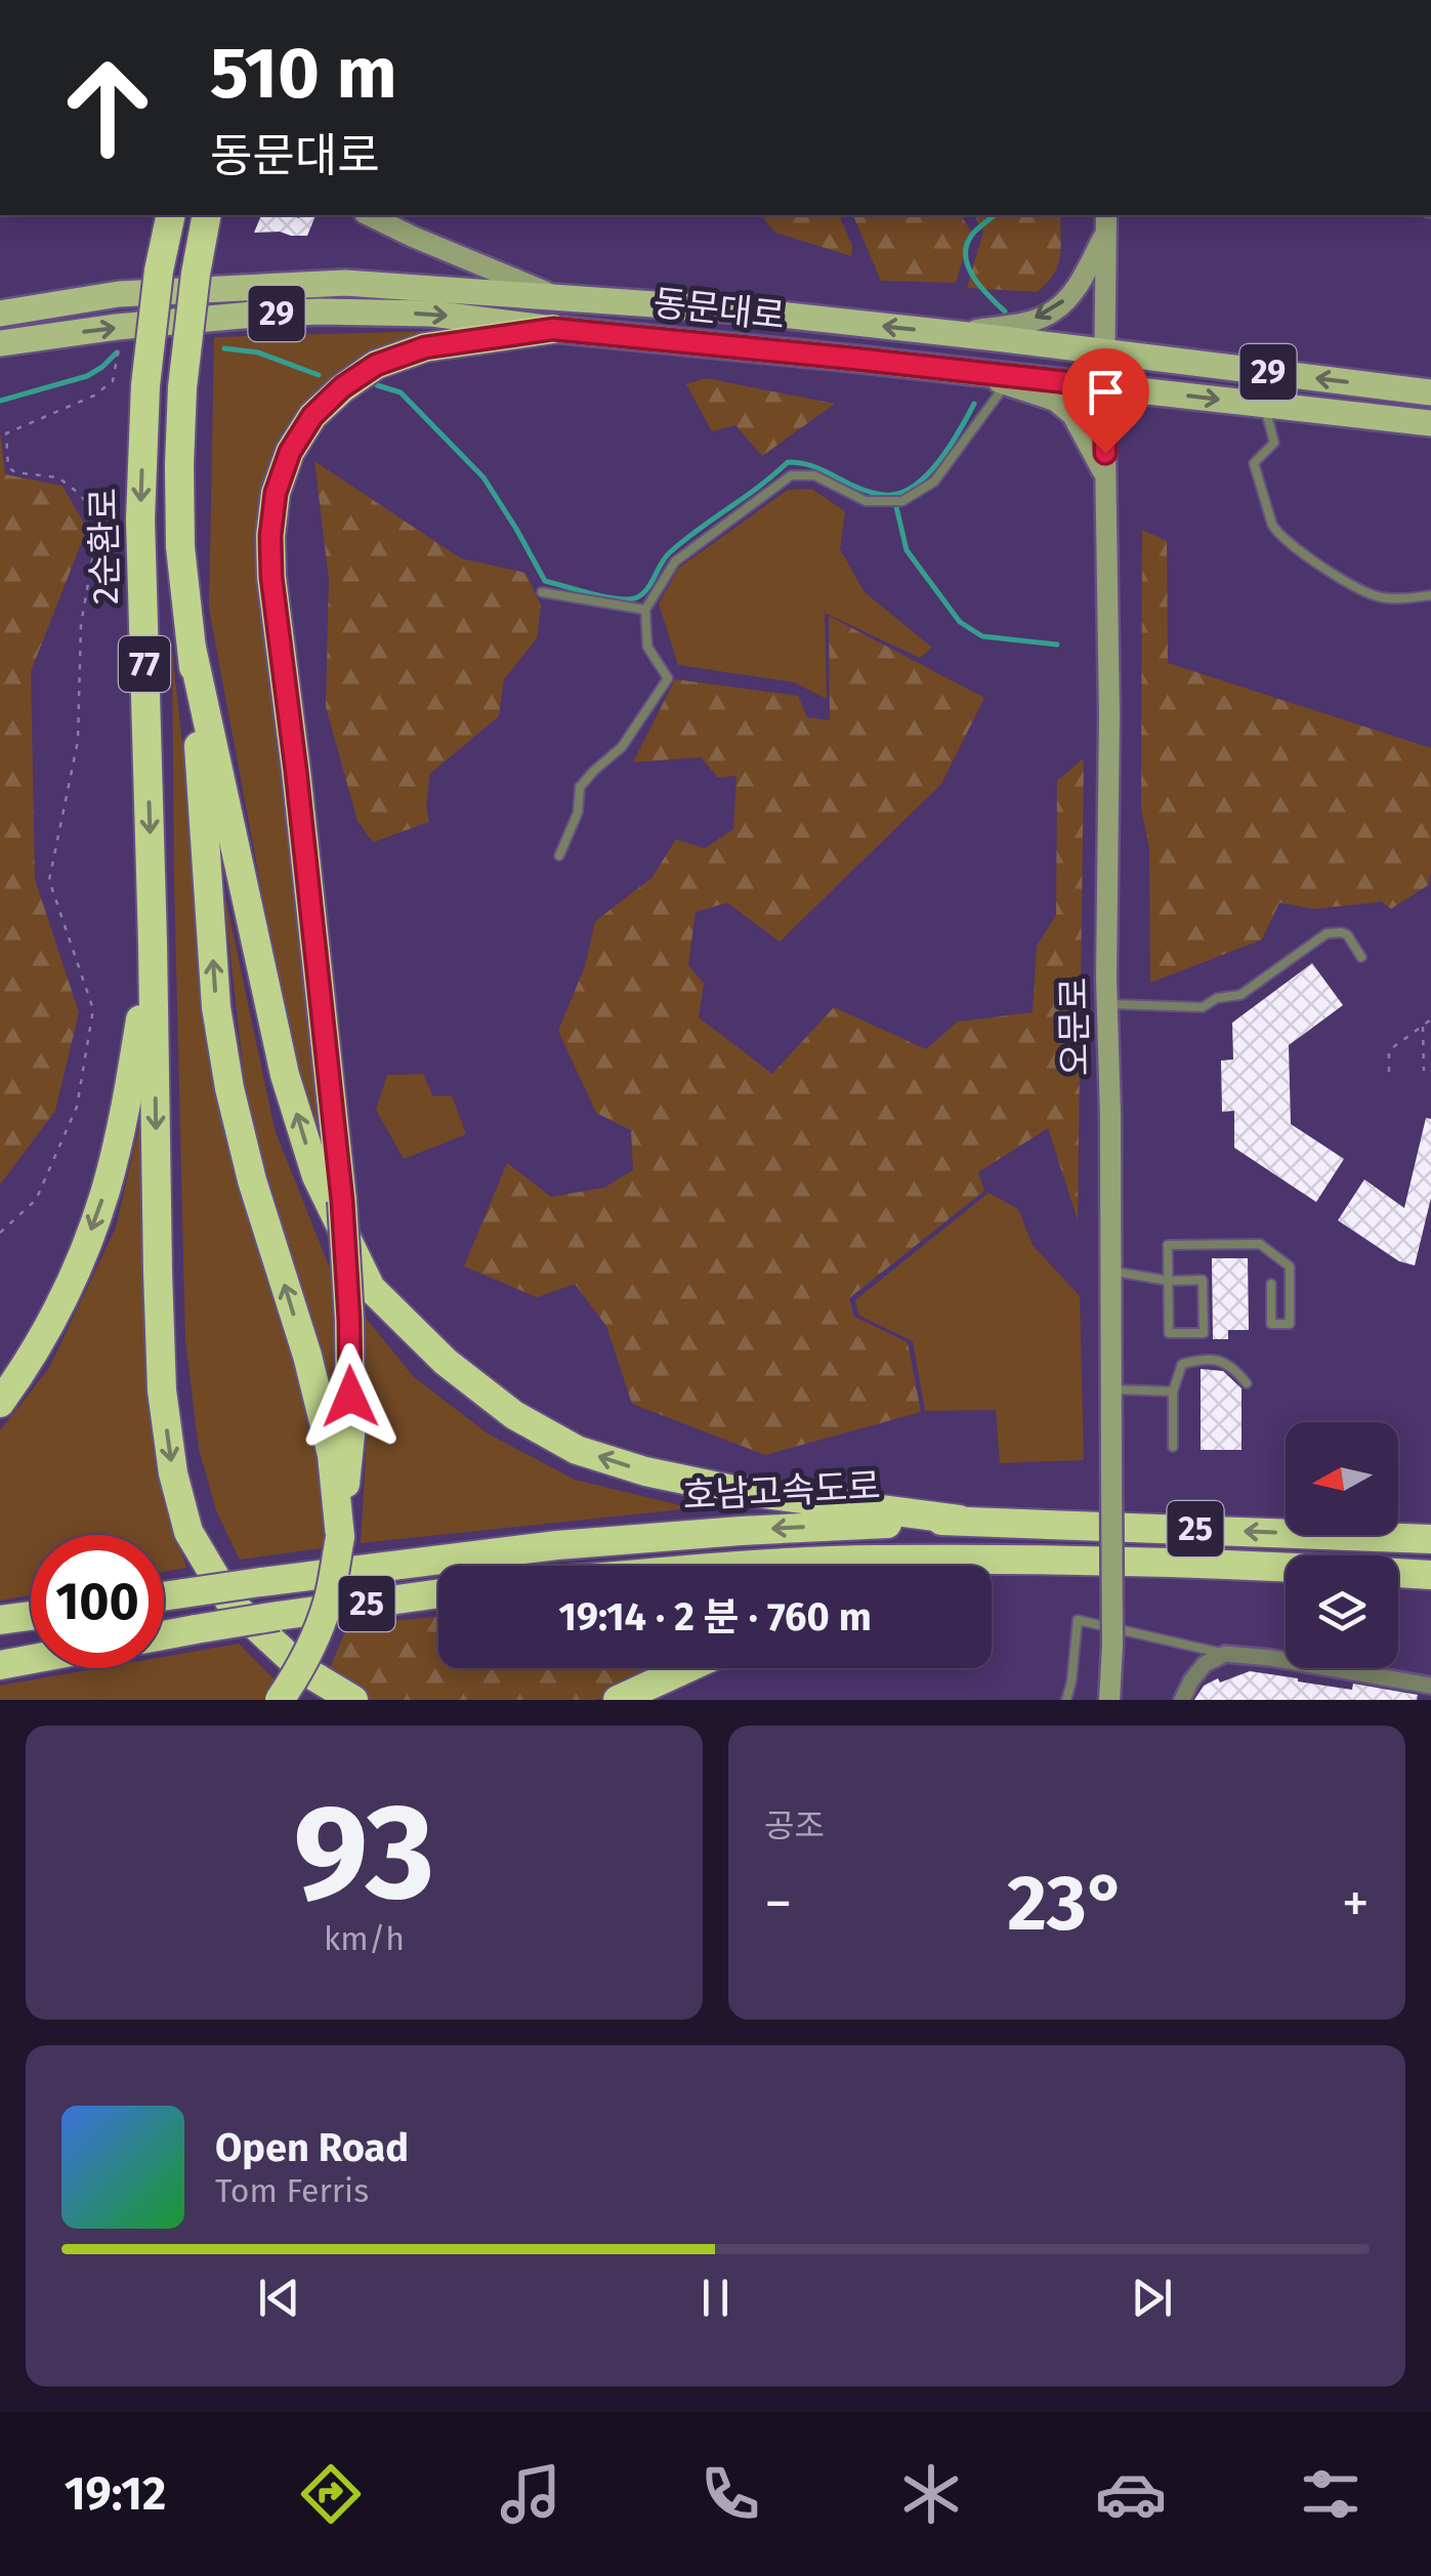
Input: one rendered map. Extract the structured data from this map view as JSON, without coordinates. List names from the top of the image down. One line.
{"streets":{"highway":["2순환로","77","호남고속도로","25"],"main road":["동문대로","29","오문로"]},"crossings":[["동문대로","오문로"]],"north":"left","page":{"turn":["510 m","동문대로"],"limit":"100","trip":"19:14 · 2 분 · 760 m","tile":[["93","km/h"],"공조"],"heat":["−","23°","+"],"song":["Open Road","Tom Ferris"],"tabs":"19:12"}}
